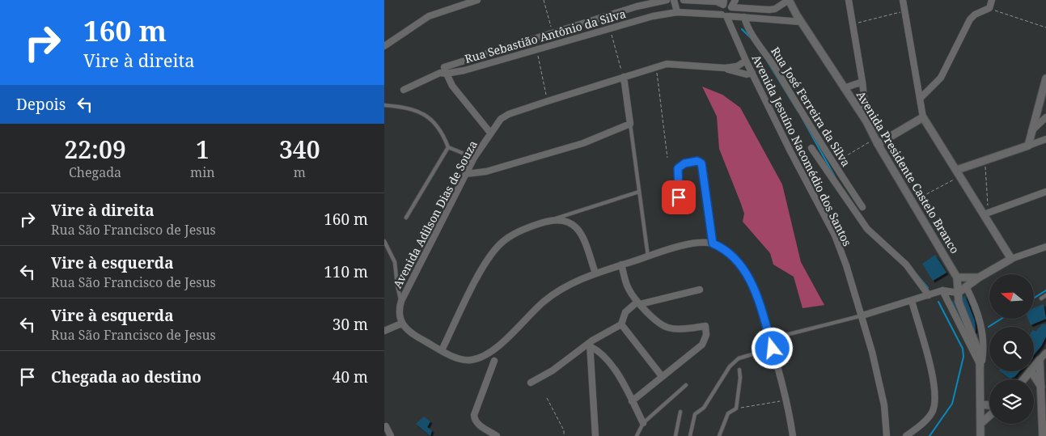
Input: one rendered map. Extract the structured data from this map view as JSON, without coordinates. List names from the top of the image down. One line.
{"streets":{"street":["Rua Sebastião Antônio da Silva","Rua José Ferreira da Silva","Avenida Jesuíno Nacomédio dos Santos","Avenida Presidente Castelo Branco","Avenida Adilson Dias de Souza"]},"crossings":[["Rua Sebastião Antônio da Silva","Rua José Ferreira da Silva"],["Rua Sebastião Antônio da Silva","Avenida Jesuíno Nacomédio dos Santos"],["Rua Sebastião Antônio da Silva","Avenida Presidente Castelo Branco"],["Avenida Jesuíno Nacomédio dos Santos","Avenida Adilson Dias de Souza"]],"north":"left","page":{"turn":["160 m","Vire à direita"],"then":"Depois","eta":["22:09","Chegada","1","min","340","m"],"list":[{"name":"Vire à direita","note":"Rua São Francisco de Jesus","value":"160 m"},{"name":"Vire à esquerda","note":"Rua São Francisco de Jesus","value":"110 m"},{"name":"Vire à esquerda","note":"Rua São Francisco de Jesus","value":"30 m"},{"name":"Chegada ao destino","value":"40 m"}]}}
